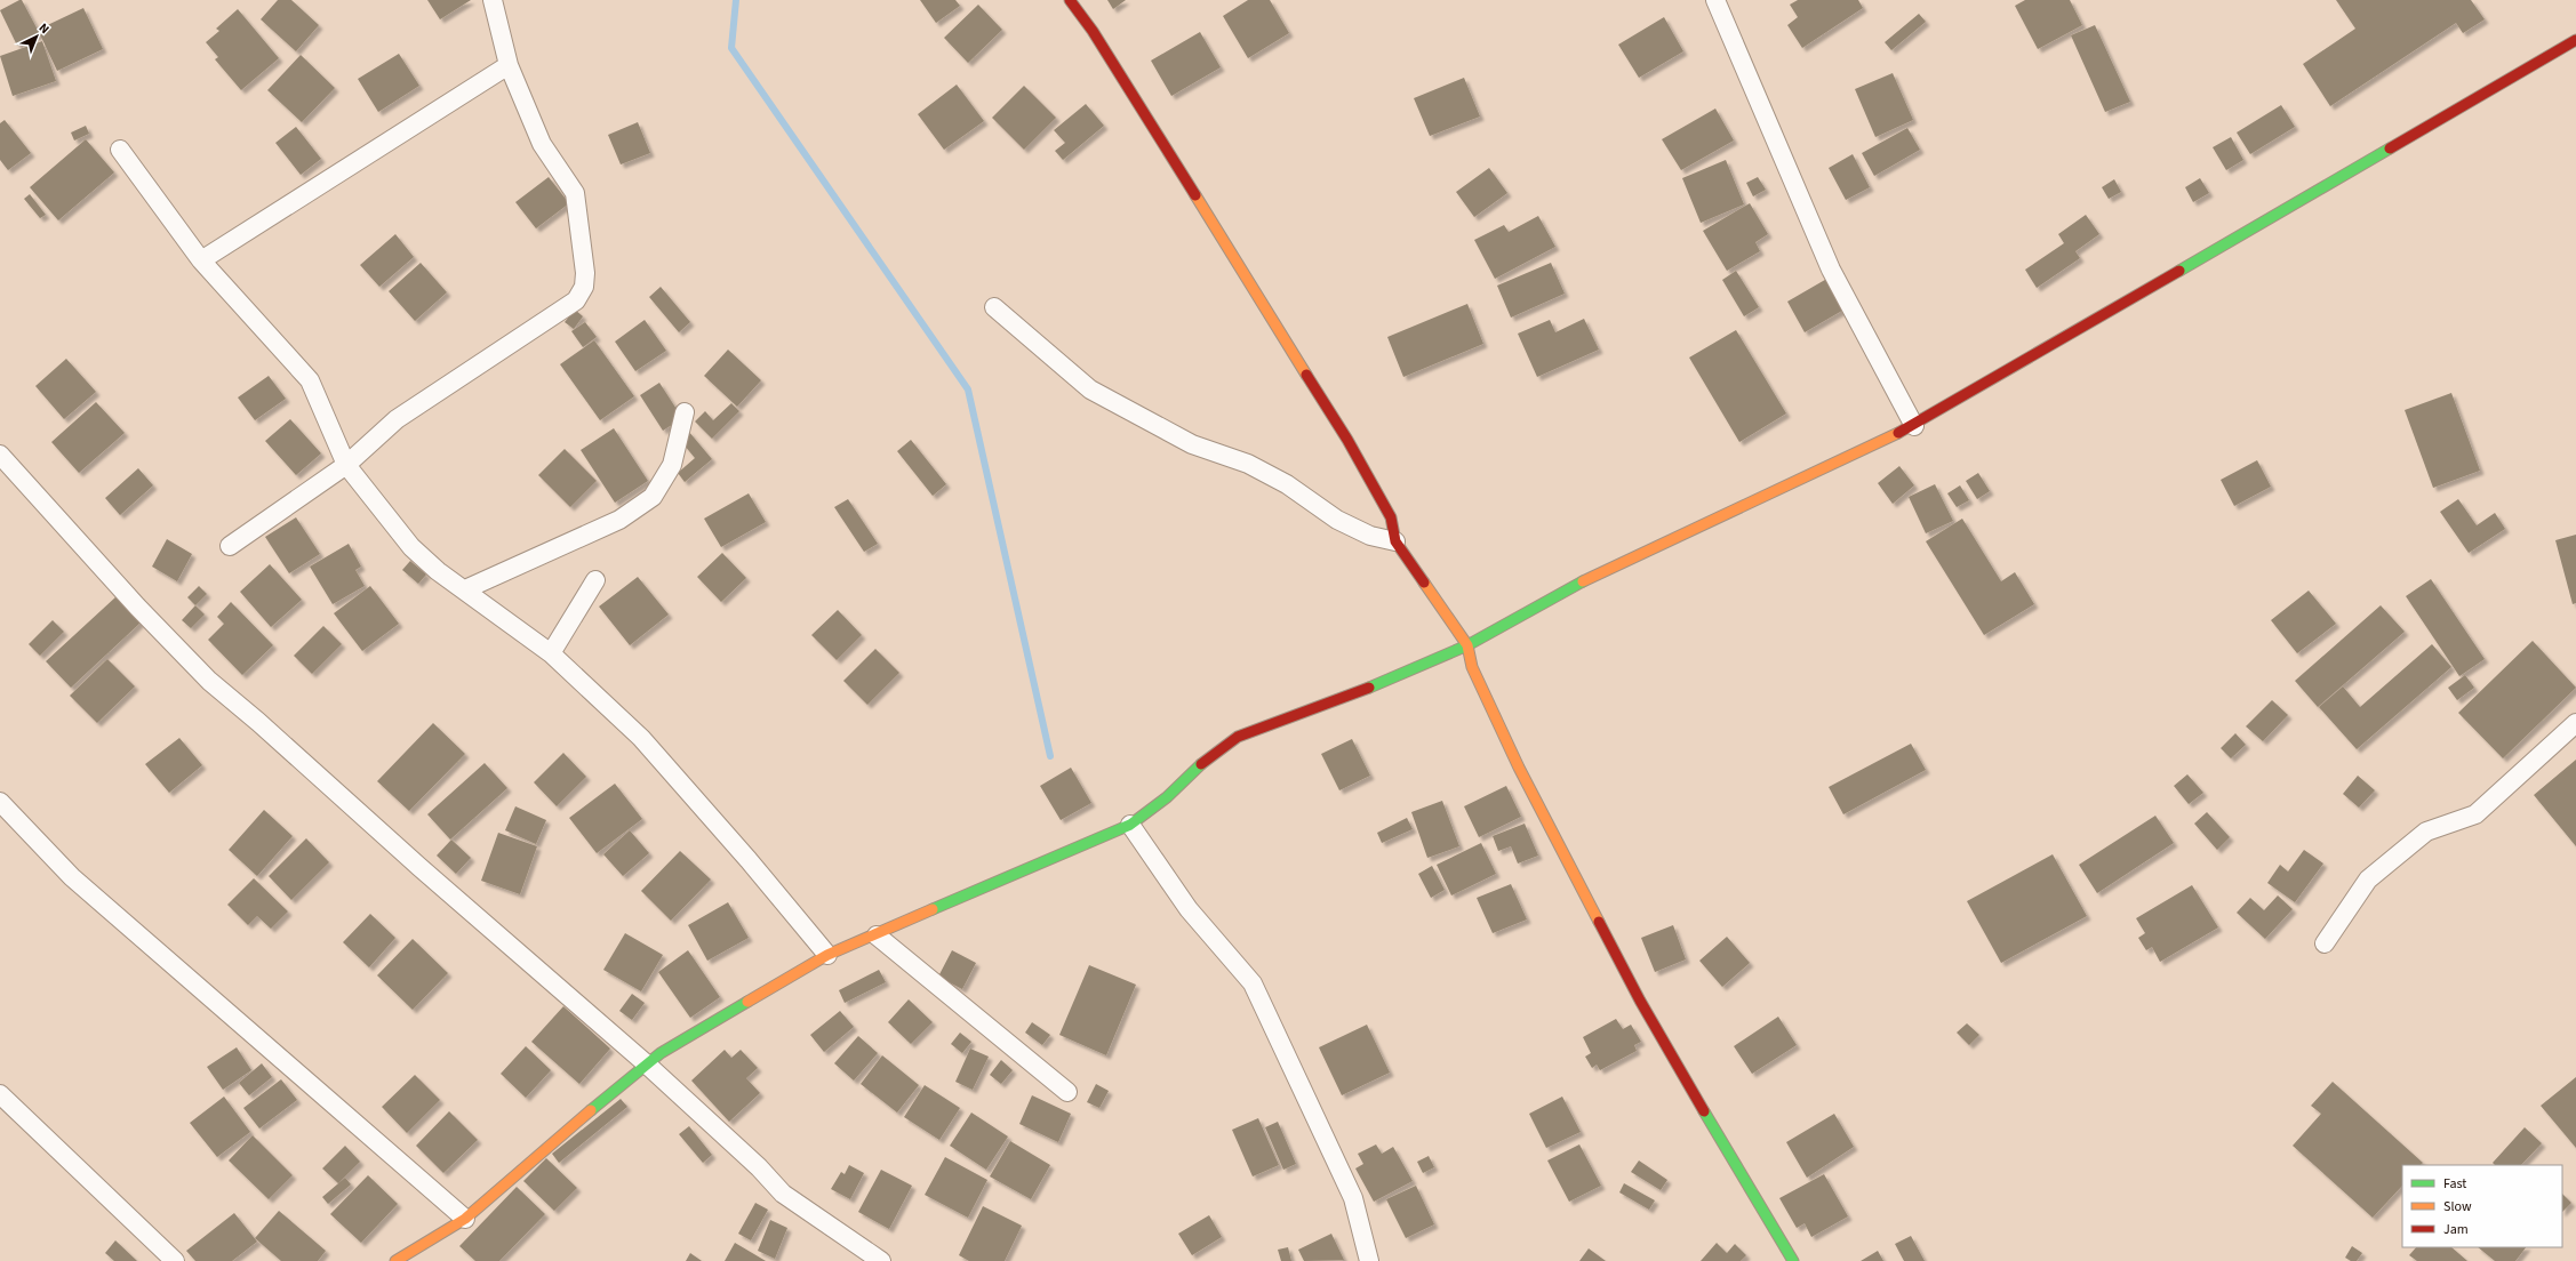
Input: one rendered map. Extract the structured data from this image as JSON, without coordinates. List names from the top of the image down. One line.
{"legend":["Fast","Slow","Jam"],"north":"top right"}
